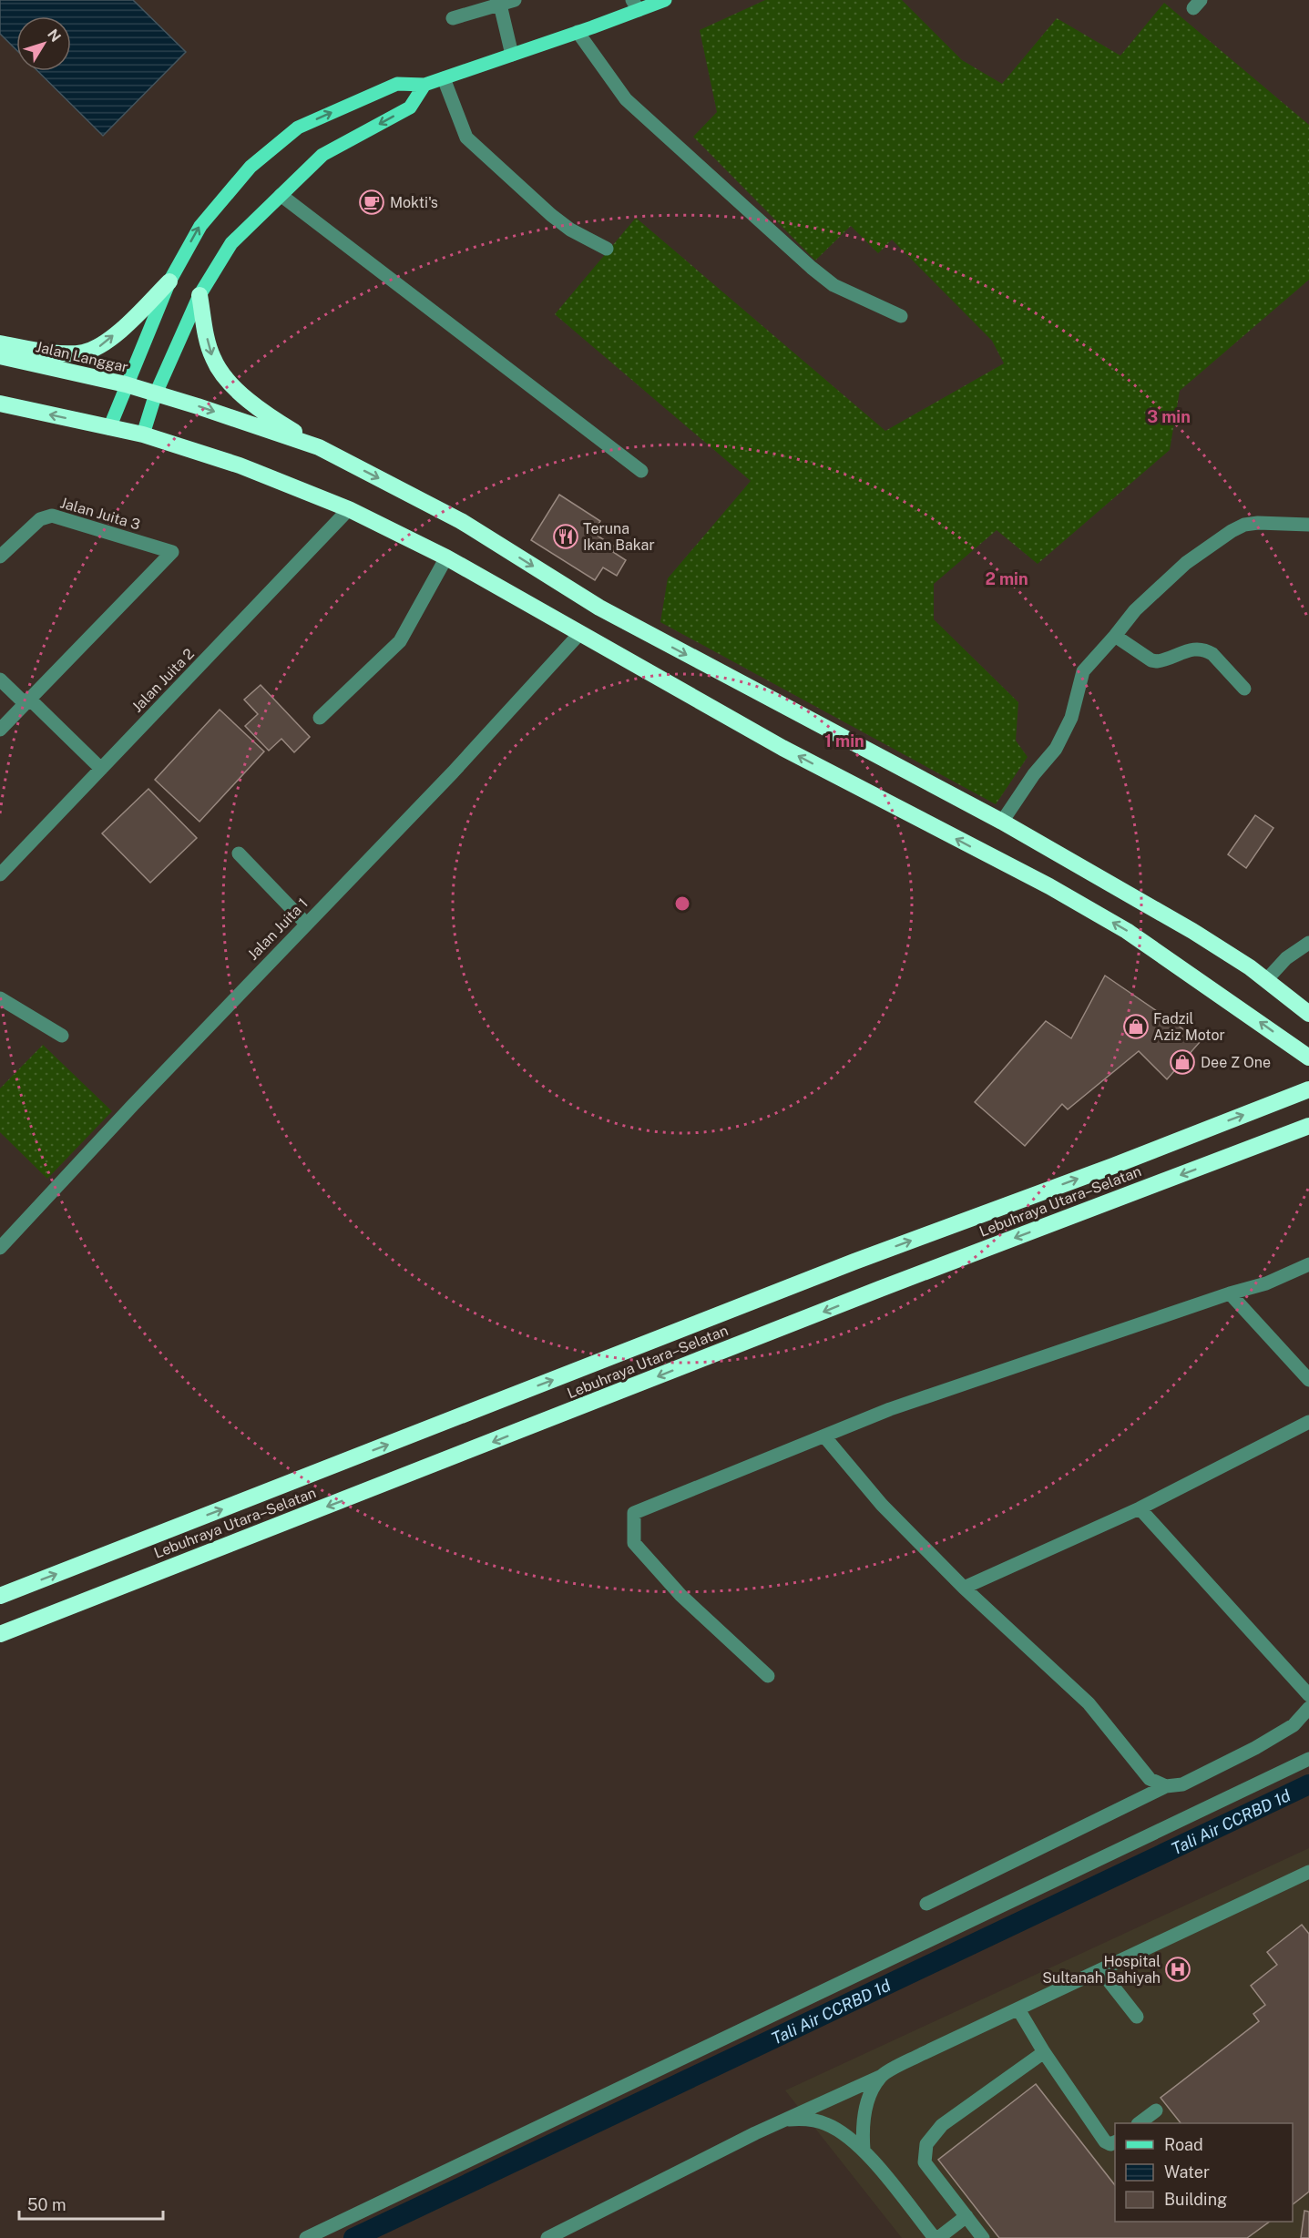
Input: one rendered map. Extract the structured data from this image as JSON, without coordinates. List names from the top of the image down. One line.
{"streets":{"highway":["Jalan Langgar","Lebuhraya Utara–Selatan"],"street":["Jalan Juita 3","Jalan Juita 2","Jalan Juita 1"]},"water":["Tali Air CCRBD 1d"],"places":{"cafe":["Mokti's"],"restaurant":["Teruna Ikan Bakar"],"shop":["Fadzil Aziz Motor","Dee Z One"],"hospital":["Hospital Sultanah Bahiyah"]},"legend":["Road","Water","Building"],"scale_bar":"50 m","north":"top right","rings":["3 min","2 min","1 min"]}
